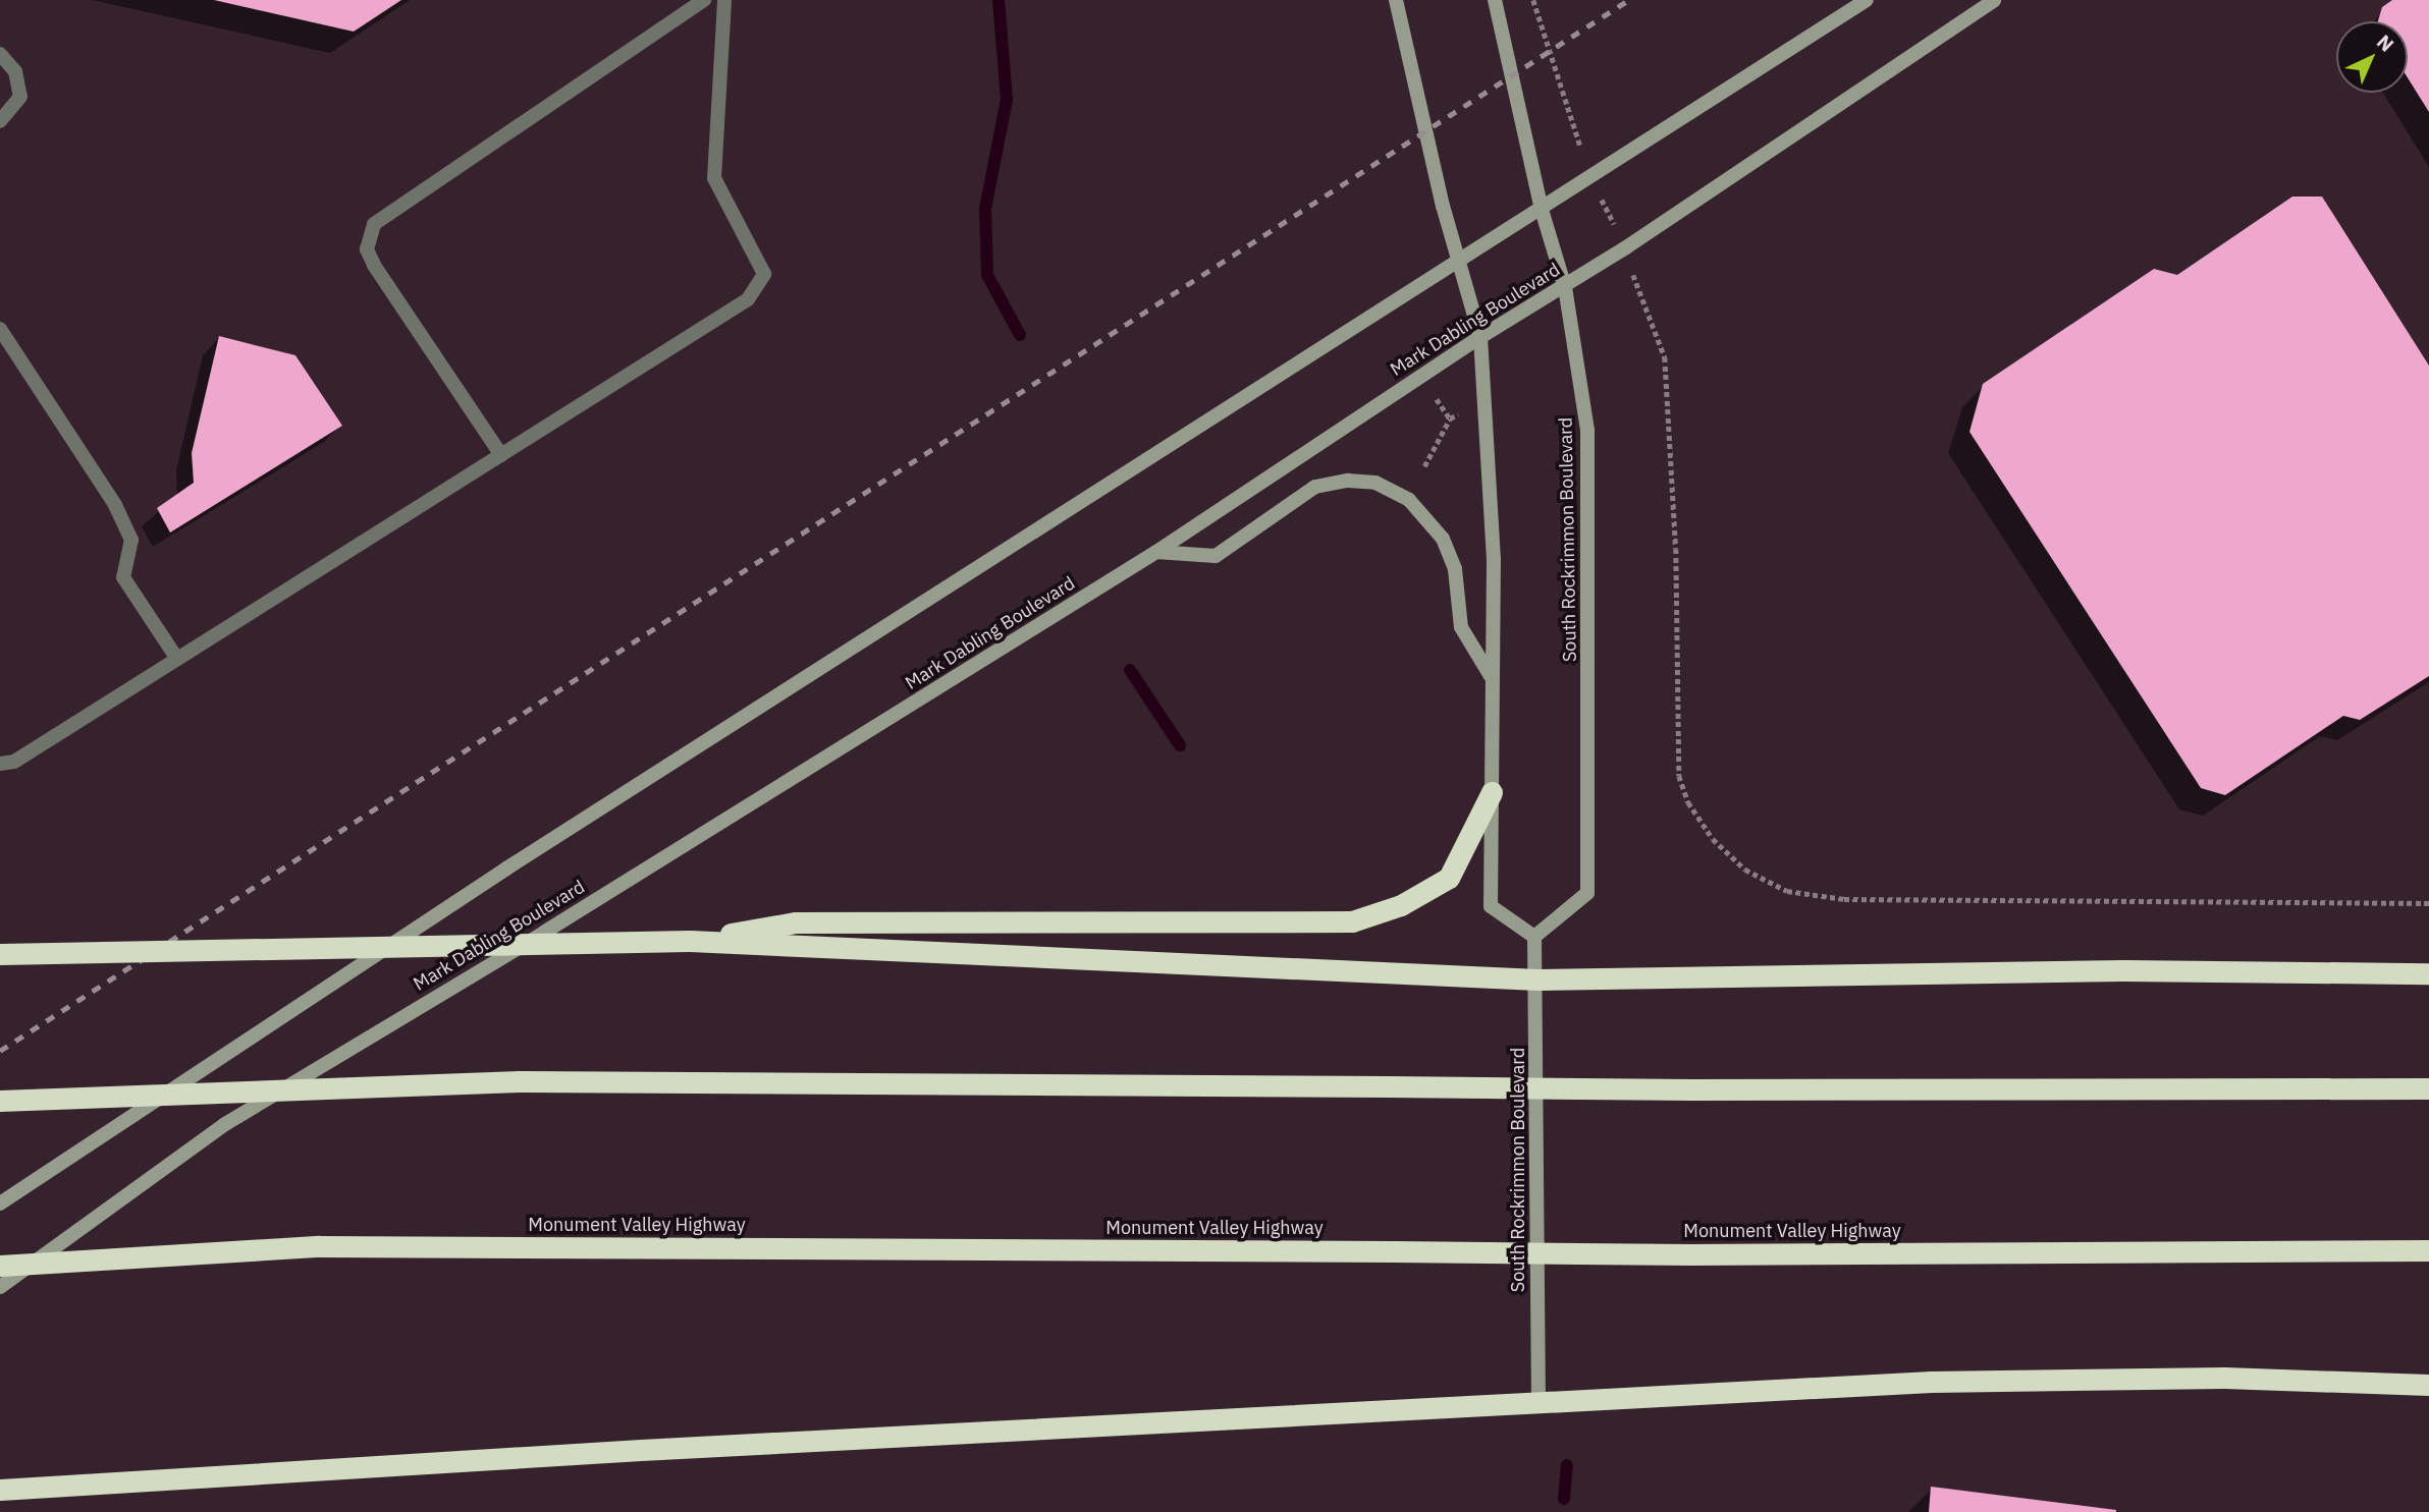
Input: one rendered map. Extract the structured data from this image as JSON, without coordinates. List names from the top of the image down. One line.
{"streets":{"highway":["Monument Valley Highway"],"street":["Mark Dabling Boulevard","South Rockrimmon Boulevard"]},"crossings":[["Mark Dabling Boulevard","South Rockrimmon Boulevard"]],"north":"top right"}
